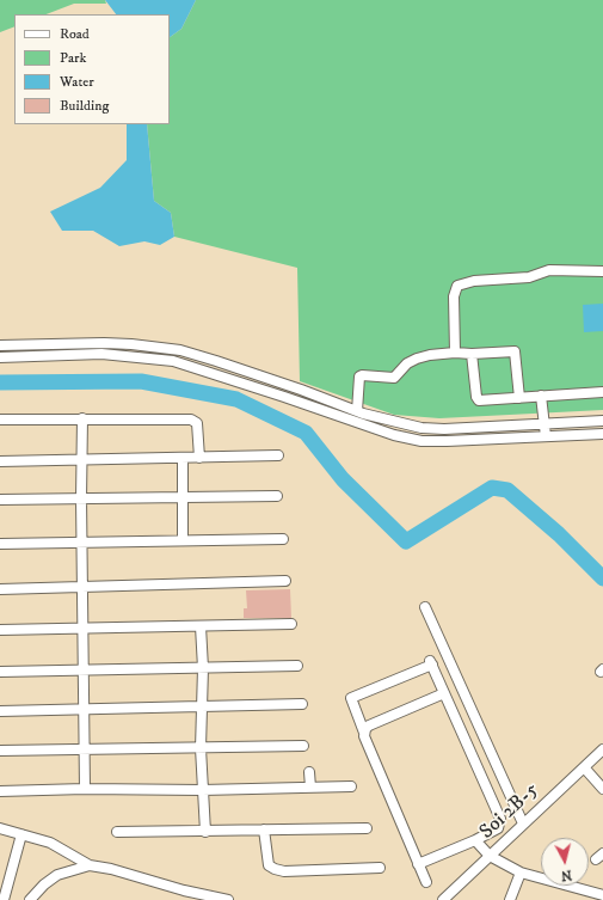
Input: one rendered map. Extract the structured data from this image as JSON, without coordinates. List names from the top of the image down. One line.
{"streets":{"street":["Soi 2B-5"]},"legend":["Road","Park","Water","Building"],"north":"bottom"}
